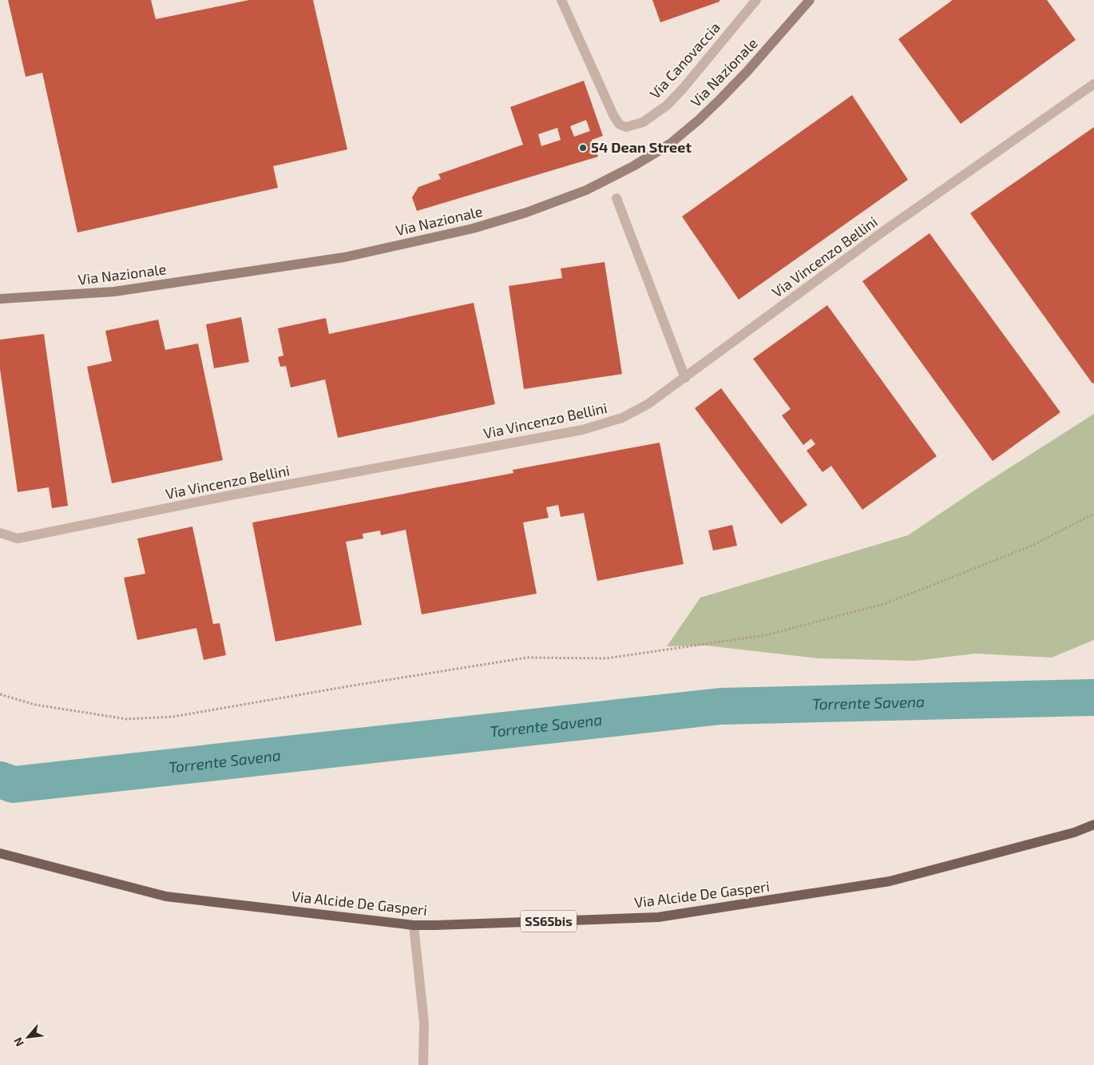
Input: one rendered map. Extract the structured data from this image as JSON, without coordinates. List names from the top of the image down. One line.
{"streets":{"main road":["Via Nazionale","Via Alcide De Gasperi","SS65bis"],"street":["Via Canovaccia","Via Vincenzo Bellini"]},"water":["Torrente Savena"],"places":["54 Dean Street"],"north":"bottom left"}
